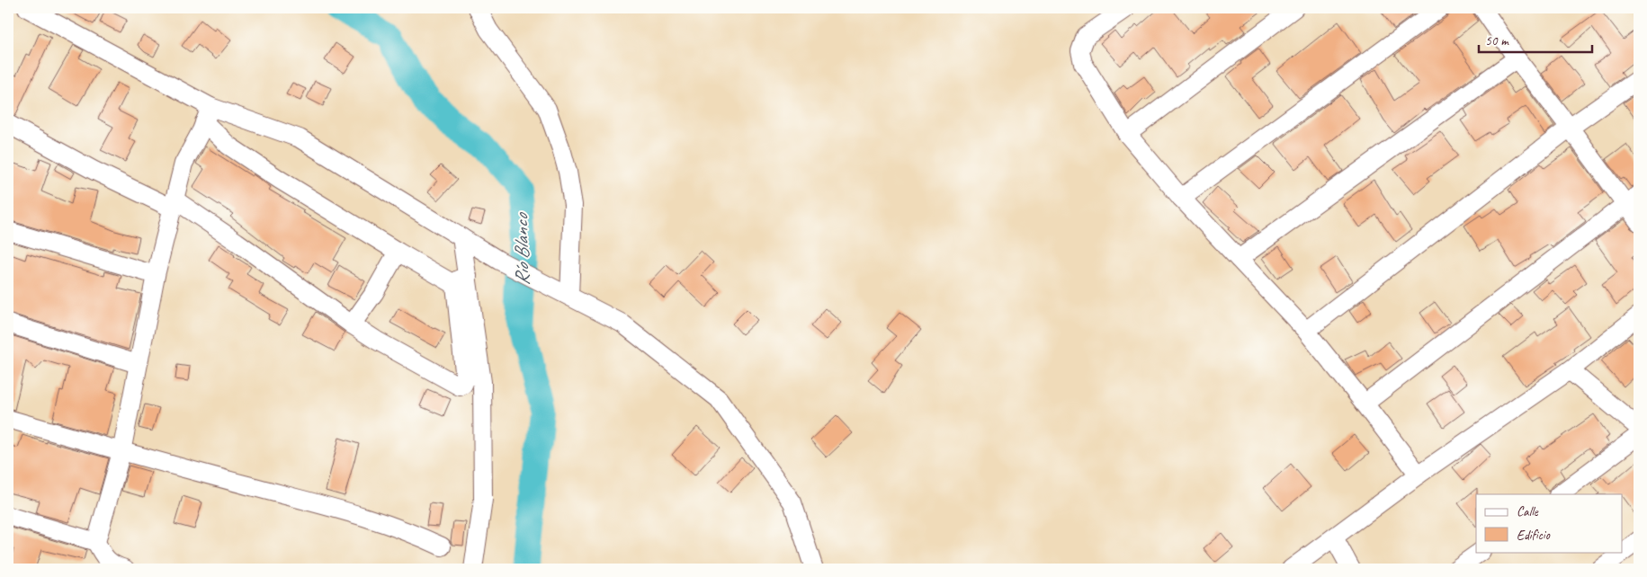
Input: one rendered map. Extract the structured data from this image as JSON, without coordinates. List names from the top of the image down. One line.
{"water":["Río Blanco"],"legend":["Calle","Edificio"],"scale_bar":"50 m"}
